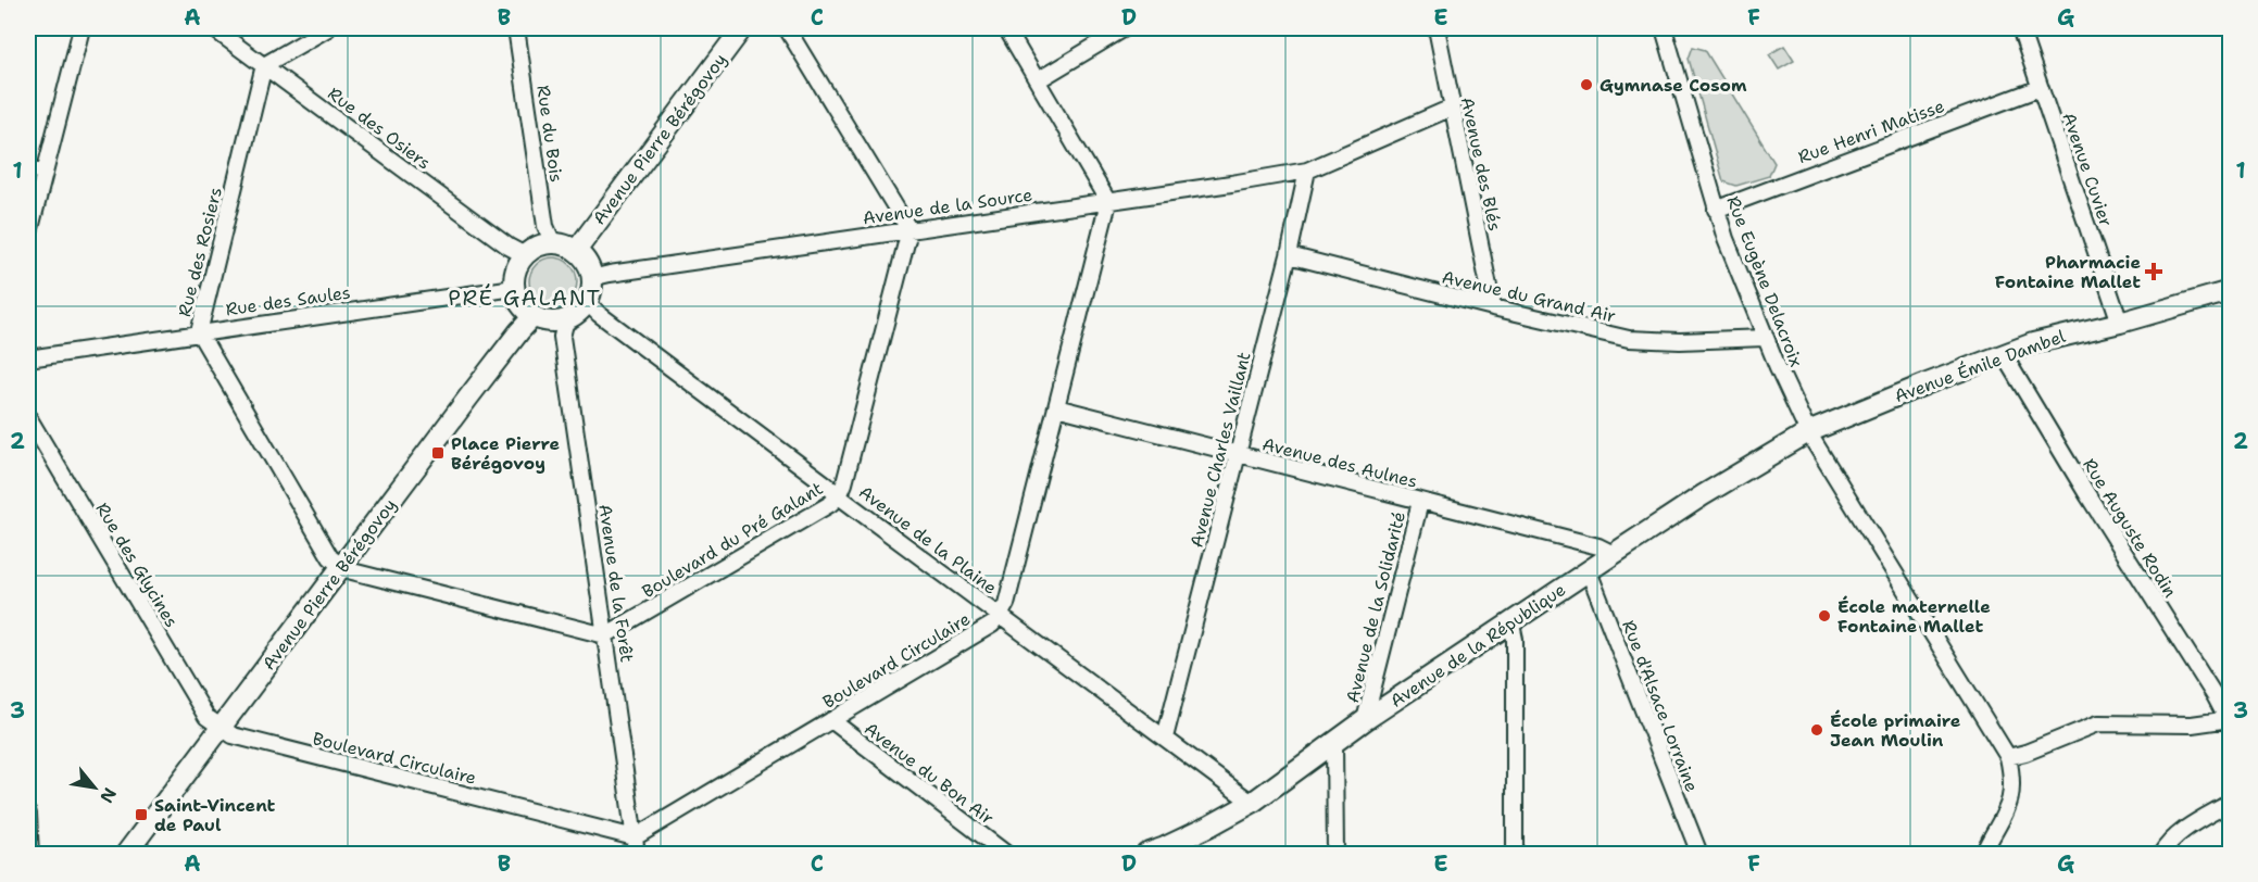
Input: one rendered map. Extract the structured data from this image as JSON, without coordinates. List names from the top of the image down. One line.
{"streets":{"street":["Rue des Osiers","Rue Henri Matisse","Rue du Bois","Avenue Pierre Bérégovoy","Avenue des Blés","Avenue Cuvier","Avenue de la Source","Rue des Rosiers","Rue Eugène Delacroix","Avenue du Grand Air","Rue des Saules","Avenue Émile Dambel","Avenue Charles Vaillant","Avenue des Aulnes","Rue Auguste Rodin","Boulevard du Pré Galant","Avenue de la Plaine","Rue des Glycines","Avenue de la Forêt","Avenue de la Solidarité","Avenue de la République","Boulevard Circulaire","Rue d'Alsace Lorraine","Avenue du Bon Air"]},"crossings":[["Rue des Osiers","Rue du Bois"],["Rue des Osiers","Avenue Pierre Bérégovoy"],["Rue des Osiers","Avenue de la Source"],["Rue des Osiers","Rue des Rosiers"],["Rue des Osiers","Rue des Saules"],["Rue des Osiers","Avenue de la Plaine"],["Rue des Osiers","Avenue de la Forêt"],["Rue Henri Matisse","Avenue Cuvier"],["Rue Henri Matisse","Rue Eugène Delacroix"],["Rue du Bois","Avenue Pierre Bérégovoy"],["Rue du Bois","Avenue de la Source"],["Rue du Bois","Rue des Saules"],["Rue du Bois","Avenue de la Plaine"],["Rue du Bois","Avenue de la Forêt"],["Avenue Pierre Bérégovoy","Avenue de la Source"],["Avenue Pierre Bérégovoy","Rue des Rosiers"],["Avenue Pierre Bérégovoy","Rue des Saules"],["Avenue Pierre Bérégovoy","Avenue de la Plaine"],["Avenue Pierre Bérégovoy","Rue des Glycines"],["Avenue Pierre Bérégovoy","Avenue de la Forêt"],["Avenue Pierre Bérégovoy","Boulevard Circulaire"],["Avenue des Blés","Avenue de la Source"],["Avenue des Blés","Avenue du Grand Air"],["Avenue Cuvier","Avenue Émile Dambel"],["Avenue de la Source","Rue des Saules"],["Avenue de la Source","Avenue Charles Vaillant"],["Avenue de la Source","Boulevard du Pré Galant"],["Avenue de la Source","Avenue de la Plaine"],["Avenue de la Source","Avenue de la Forêt"],["Rue des Rosiers","Rue des Saules"],["Rue Eugène Delacroix","Avenue du Grand Air"],["Rue Eugène Delacroix","Avenue Émile Dambel"],["Rue Eugène Delacroix","Avenue de la République"],["Avenue du Grand Air","Avenue Charles Vaillant"],["Rue des Saules","Avenue de la Plaine"],["Rue des Saules","Avenue de la Forêt"],["Avenue Émile Dambel","Rue Auguste Rodin"],["Avenue Émile Dambel","Avenue de la République"],["Avenue Charles Vaillant","Avenue des Aulnes"],["Avenue Charles Vaillant","Avenue de la Plaine"],["Avenue des Aulnes","Avenue de la Solidarité"],["Avenue des Aulnes","Avenue de la République"],["Boulevard du Pré Galant","Avenue de la Plaine"],["Boulevard du Pré Galant","Avenue de la Forêt"],["Avenue de la Plaine","Avenue de la Forêt"],["Avenue de la Plaine","Avenue de la République"],["Avenue de la Plaine","Boulevard Circulaire"],["Rue des Glycines","Boulevard Circulaire"],["Avenue de la Forêt","Boulevard Circulaire"],["Avenue de la Solidarité","Avenue de la République"],["Avenue de la République","Rue d'Alsace Lorraine"],["Boulevard Circulaire","Avenue du Bon Air"]],"districts":["PRÉ GALANT"],"places":{"other":["Gymnase Cosom","École maternelle Fontaine Mallet","École primaire Jean Moulin"],"health":["Pharmacie Fontaine Mallet"],"transit":["Place Pierre Bérégovoy","Saint-Vincent de Paul"]},"north":"bottom right","grid":{"columns":["A","B","C","D","E","F","G"],"rows":["1","2","3"]}}
